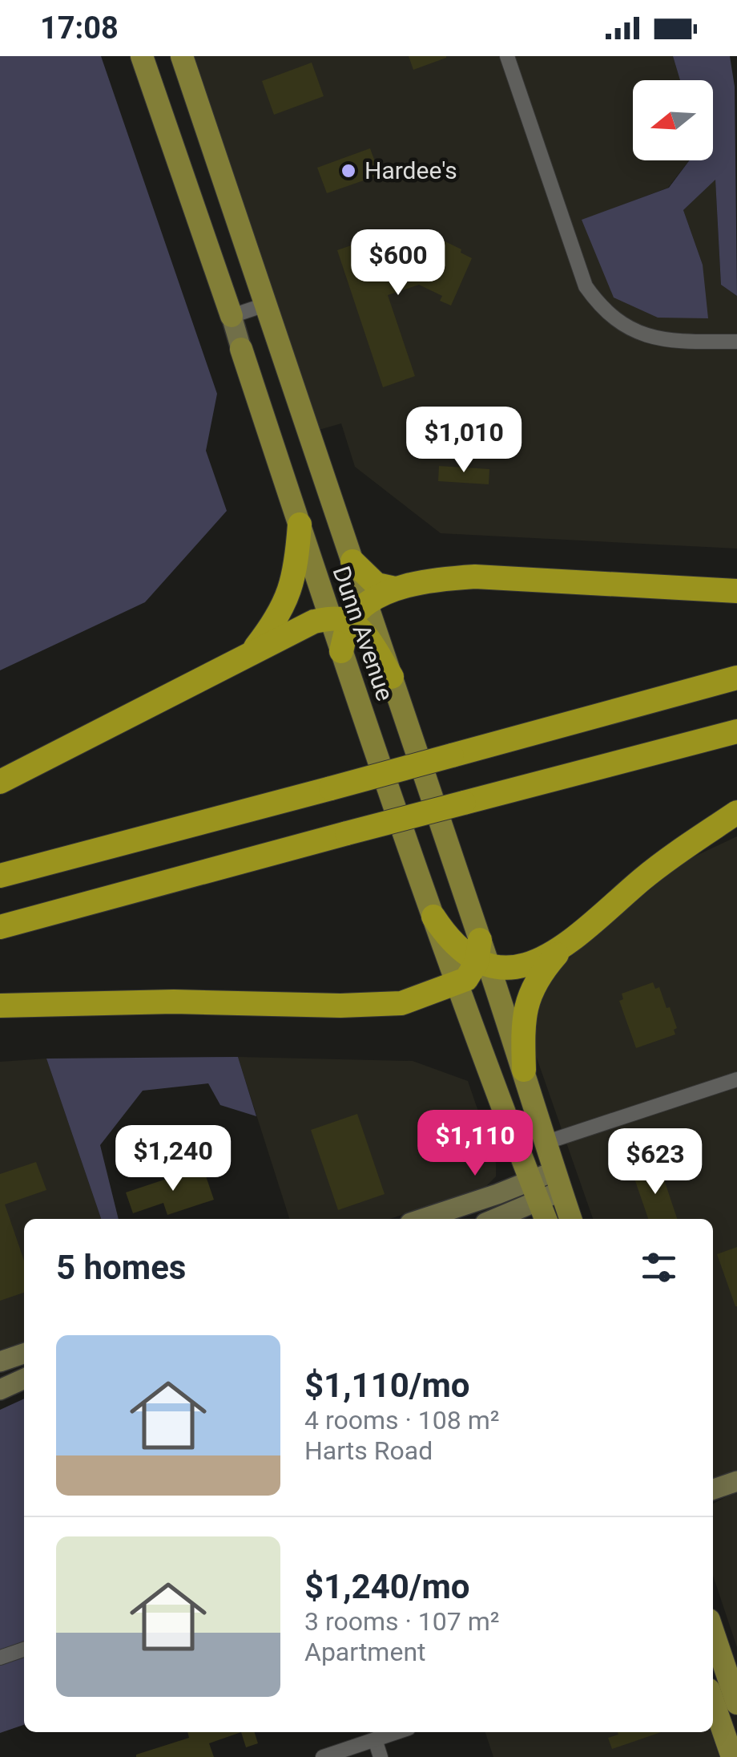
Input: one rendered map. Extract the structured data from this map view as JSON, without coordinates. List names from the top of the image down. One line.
{"streets":{"main road":["Dunn Avenue"]},"places":["Hardee's"],"north":"left","page":{"status":"17:08","price":["$600","$1,010","$1,110","$1,240","$623"],"heading":"5 homes","list":[{"name":"$1,110/mo","note":"4 rooms · 108 m² · Harts Road"},{"name":"$1,240/mo","note":"3 rooms · 107 m² · Apartment"}]}}
